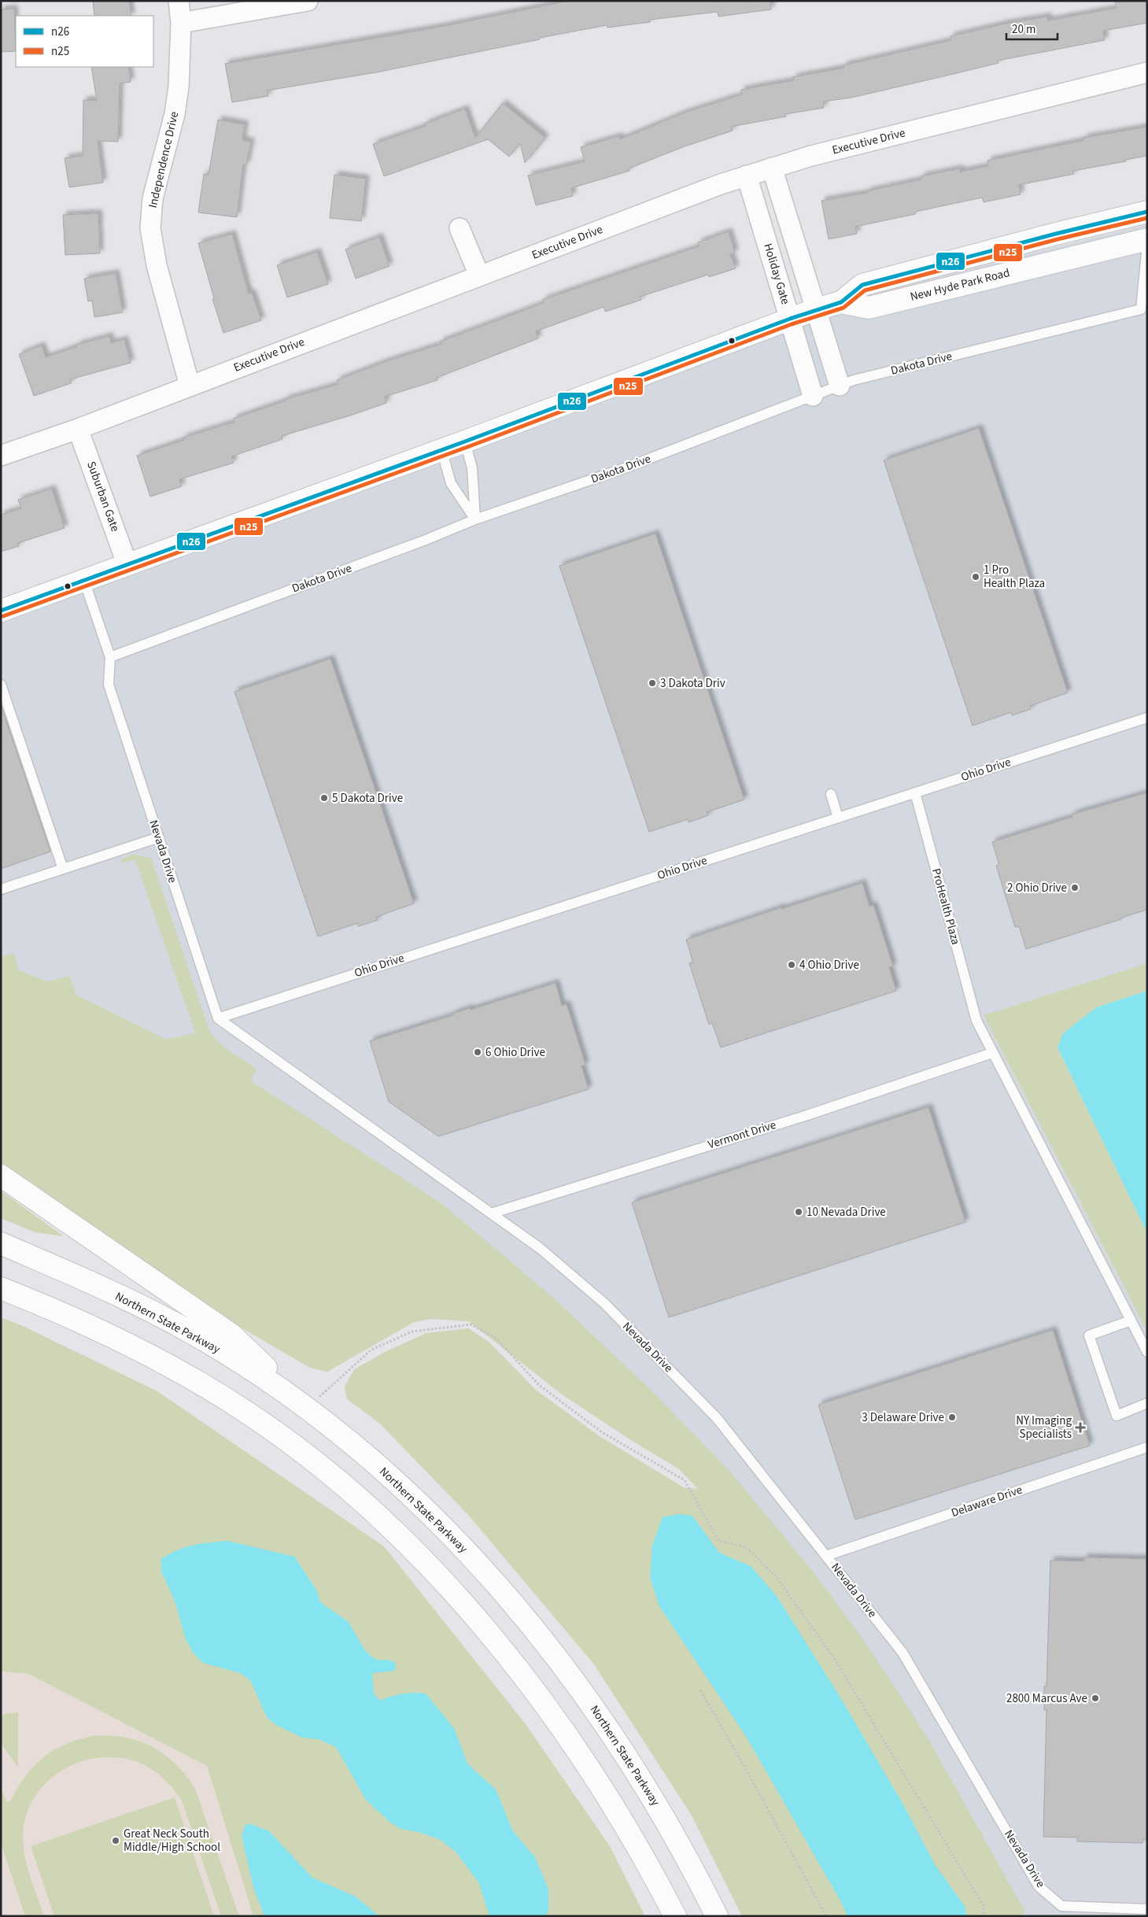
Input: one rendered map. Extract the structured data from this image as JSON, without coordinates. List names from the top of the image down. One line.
{"streets":{"main road":["New Hyde Park Road","Northern State Parkway"],"street":["Executive Drive","Independence Drive","Holiday Gate","Suburban Gate"],"lane":["Dakota Drive","Ohio Drive","Nevada Drive","ProHealth Plaza","Vermont Drive","Delaware Drive"]},"crossings":[["Executive Drive","Independence Drive"],["Executive Drive","Holiday Gate"],["Executive Drive","Suburban Gate"],["Holiday Gate","New Hyde Park Road"],["Holiday Gate","Dakota Drive"],["New Hyde Park Road","Suburban Gate"],["Dakota Drive","Nevada Drive"],["Ohio Drive","Nevada Drive"],["Ohio Drive","ProHealth Plaza"],["Nevada Drive","Vermont Drive"],["Nevada Drive","Delaware Drive"],["ProHealth Plaza","Vermont Drive"]],"places":{"other":["1 Pro Health Plaza","3 Dakota Driv","5 Dakota Drive","2 Ohio Drive","4 Ohio Drive","6 Ohio Drive","10 Nevada Drive","3 Delaware Drive","2800 Marcus Ave","Great Neck South Middle/High School"],"health":["NY Imaging Specialists"]},"lines":["transit line n26","transit line n25"],"legend":["n26","n25"],"scale_bar":"20 m"}
